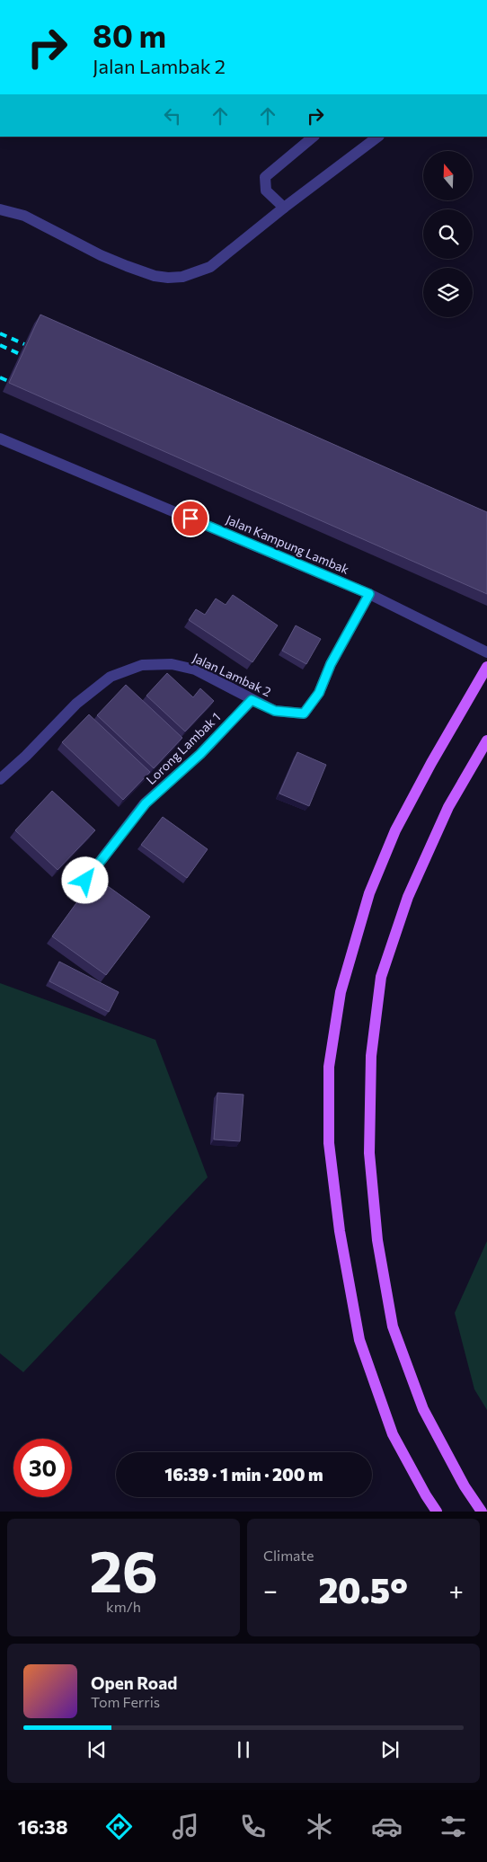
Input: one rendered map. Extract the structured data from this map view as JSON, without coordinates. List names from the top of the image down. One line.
{"streets":{"street":["Jalan Kampung Lambak","Jalan Lambak 2","Lorong Lambak 1"]},"crossings":[["Jalan Kampung Lambak","Jalan Lambak 2"],["Jalan Lambak 2","Lorong Lambak 1"]],"north":"top","page":{"turn":["80 m","Jalan Lambak 2"],"limit":"30","trip":"16:39 · 1 min · 200 m","tile":[["26","km/h"],"Climate"],"heat":["−","20.5°","+"],"song":["Open Road","Tom Ferris"],"tabs":"16:38"}}
